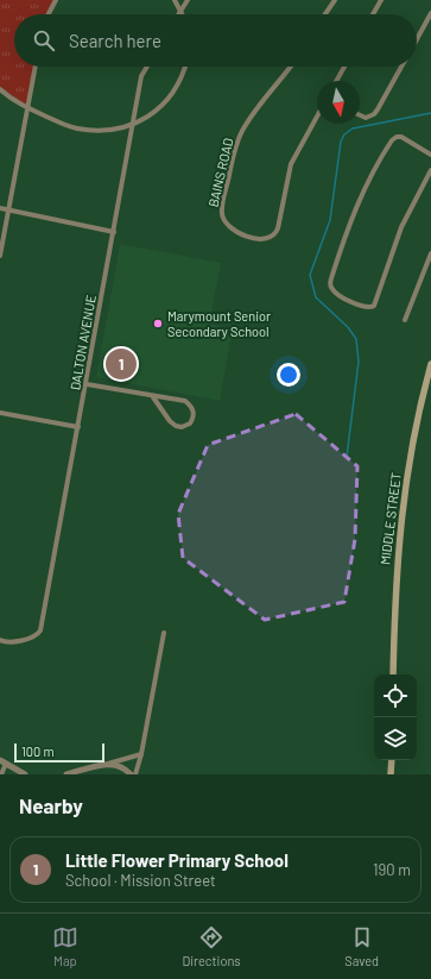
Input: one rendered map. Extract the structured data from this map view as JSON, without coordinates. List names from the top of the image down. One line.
{"streets":{"main road":["MIDDLE STREET"],"street":["BAINS ROAD","DALTON AVENUE"]},"places":["Marymount Senior Secondary School"],"scale_bar":"100 m","north":"bottom","page":{"search":"Search here","pins":"1","scale":"100 m","heading":"Nearby","list":[{"mark":"1","name":"Little Flower Primary School","note":"School · Mission Street","value":"190 m"}],"nav":["Map","Directions","Saved"]}}
